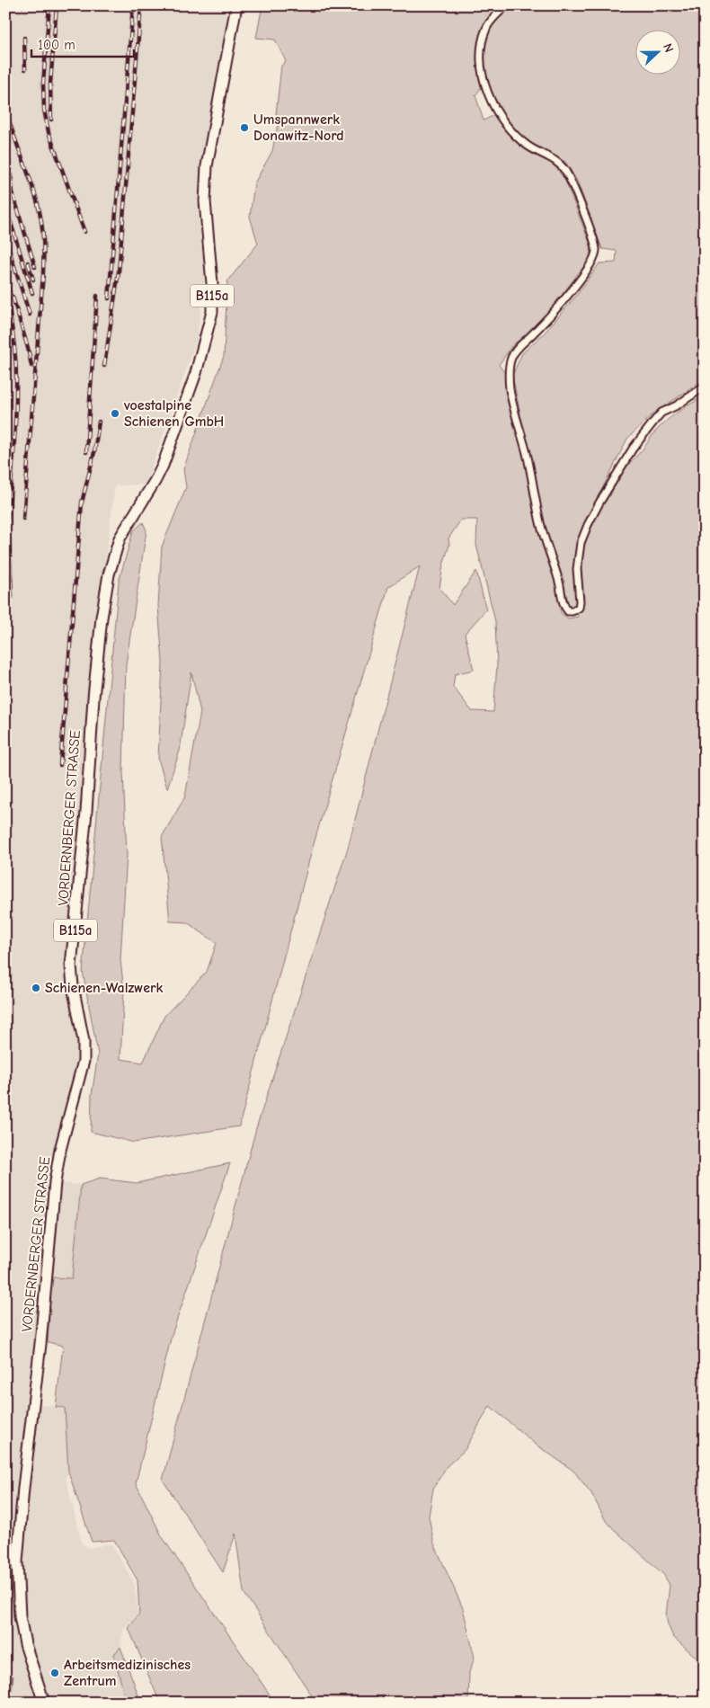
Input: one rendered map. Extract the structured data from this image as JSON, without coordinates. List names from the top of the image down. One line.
{"streets":{"main road":["B115a","VORDERNBERGER STRASSE"]},"places":["Umspannwerk Donawitz-Nord","voestalpine Schienen GmbH","Schienen-Walzwerk","Arbeitsmedizinisches Zentrum"],"scale_bar":"100 m","north":"right"}
